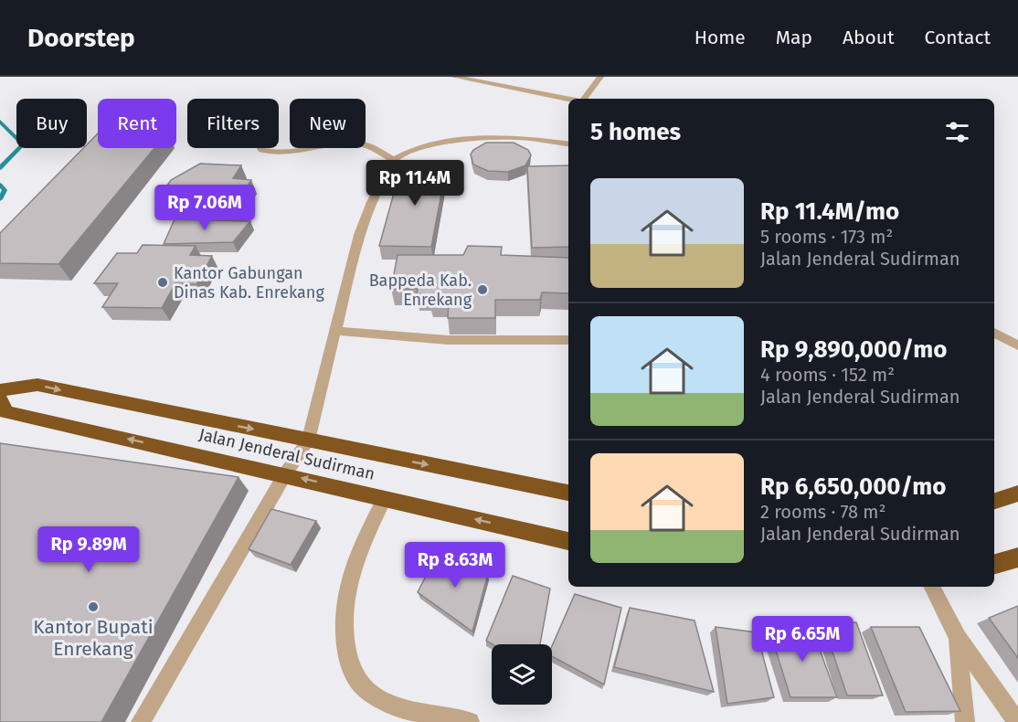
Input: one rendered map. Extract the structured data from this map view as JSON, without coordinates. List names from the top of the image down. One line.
{"streets":{"highway":["Jalan Jenderal Sudirman"]},"places":["Kantor Gabungan Dinas Kab. Enrekang","Bappeda Kab. Enrekang","Kantor Bupati Enrekang"],"page":{"header":"Doorstep","nav":["Home","Map","About","Contact"],"chip":["Buy","Rent","Filters","New"],"heading":"5 homes","price":["Rp 11.4M","Rp 7.06M","Rp 9.89M","Rp 8.63M","Rp 6.65M"],"list":[{"name":"Rp 11.4M/mo","note":"5 rooms · 173 m² · Jalan Jenderal Sudirman"},{"name":"Rp 9,890,000/mo","note":"4 rooms · 152 m² · Jalan Jenderal Sudirman"},{"name":"Rp 6,650,000/mo","note":"2 rooms · 78 m² · Jalan Jenderal Sudirman"}]}}
